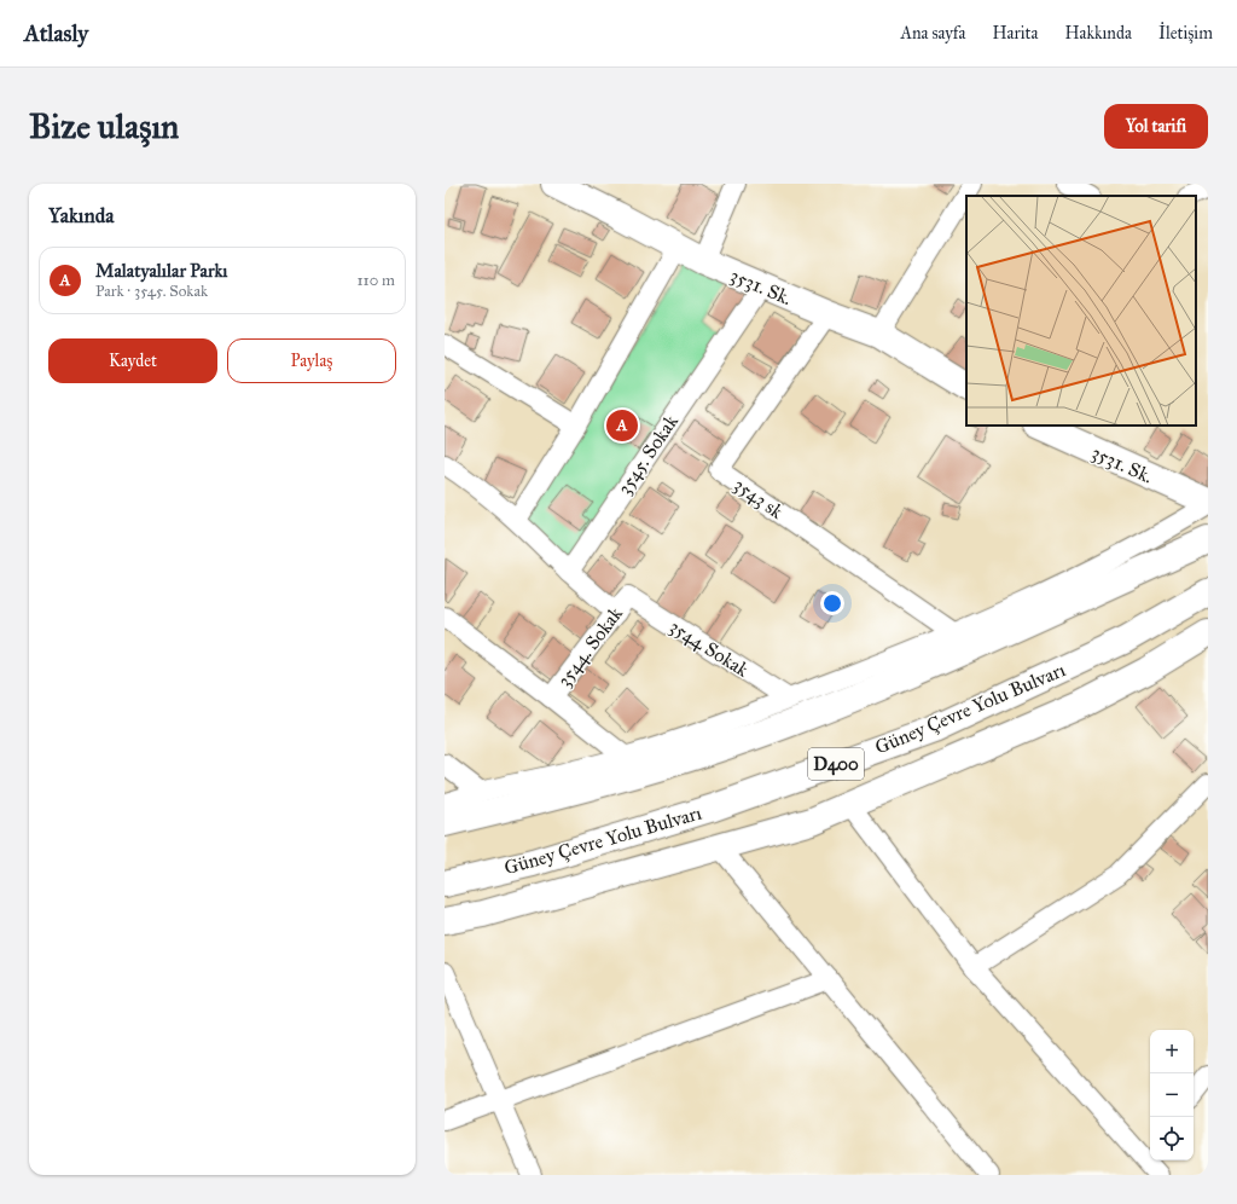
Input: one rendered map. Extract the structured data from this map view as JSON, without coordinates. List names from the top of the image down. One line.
{"streets":{"main road":["3531. Sk.","Güney Çevre Yolu Bulvarı","D400"],"street":["3545. Sokak","3543 sk","3544. Sokak","3544 Sokak"]},"crossings":[["3531. Sk.","3545. Sokak"],["3531. Sk.","3543 sk"],["3544. Sokak","3544 Sokak"]],"page":{"header":"Atlasly","nav":["Ana sayfa","Harita","Hakkında","İletişim"],"buttons":["Yol tarifi",["Kaydet","Paylaş"]],"title":"Bize ulaşın","heading":"Yakında","list":[{"mark":"A","name":"Malatyalılar Parkı","note":"Park · 3545. Sokak","value":"110 m"}],"pins":"A","map_buttons":["+","−"]}}
